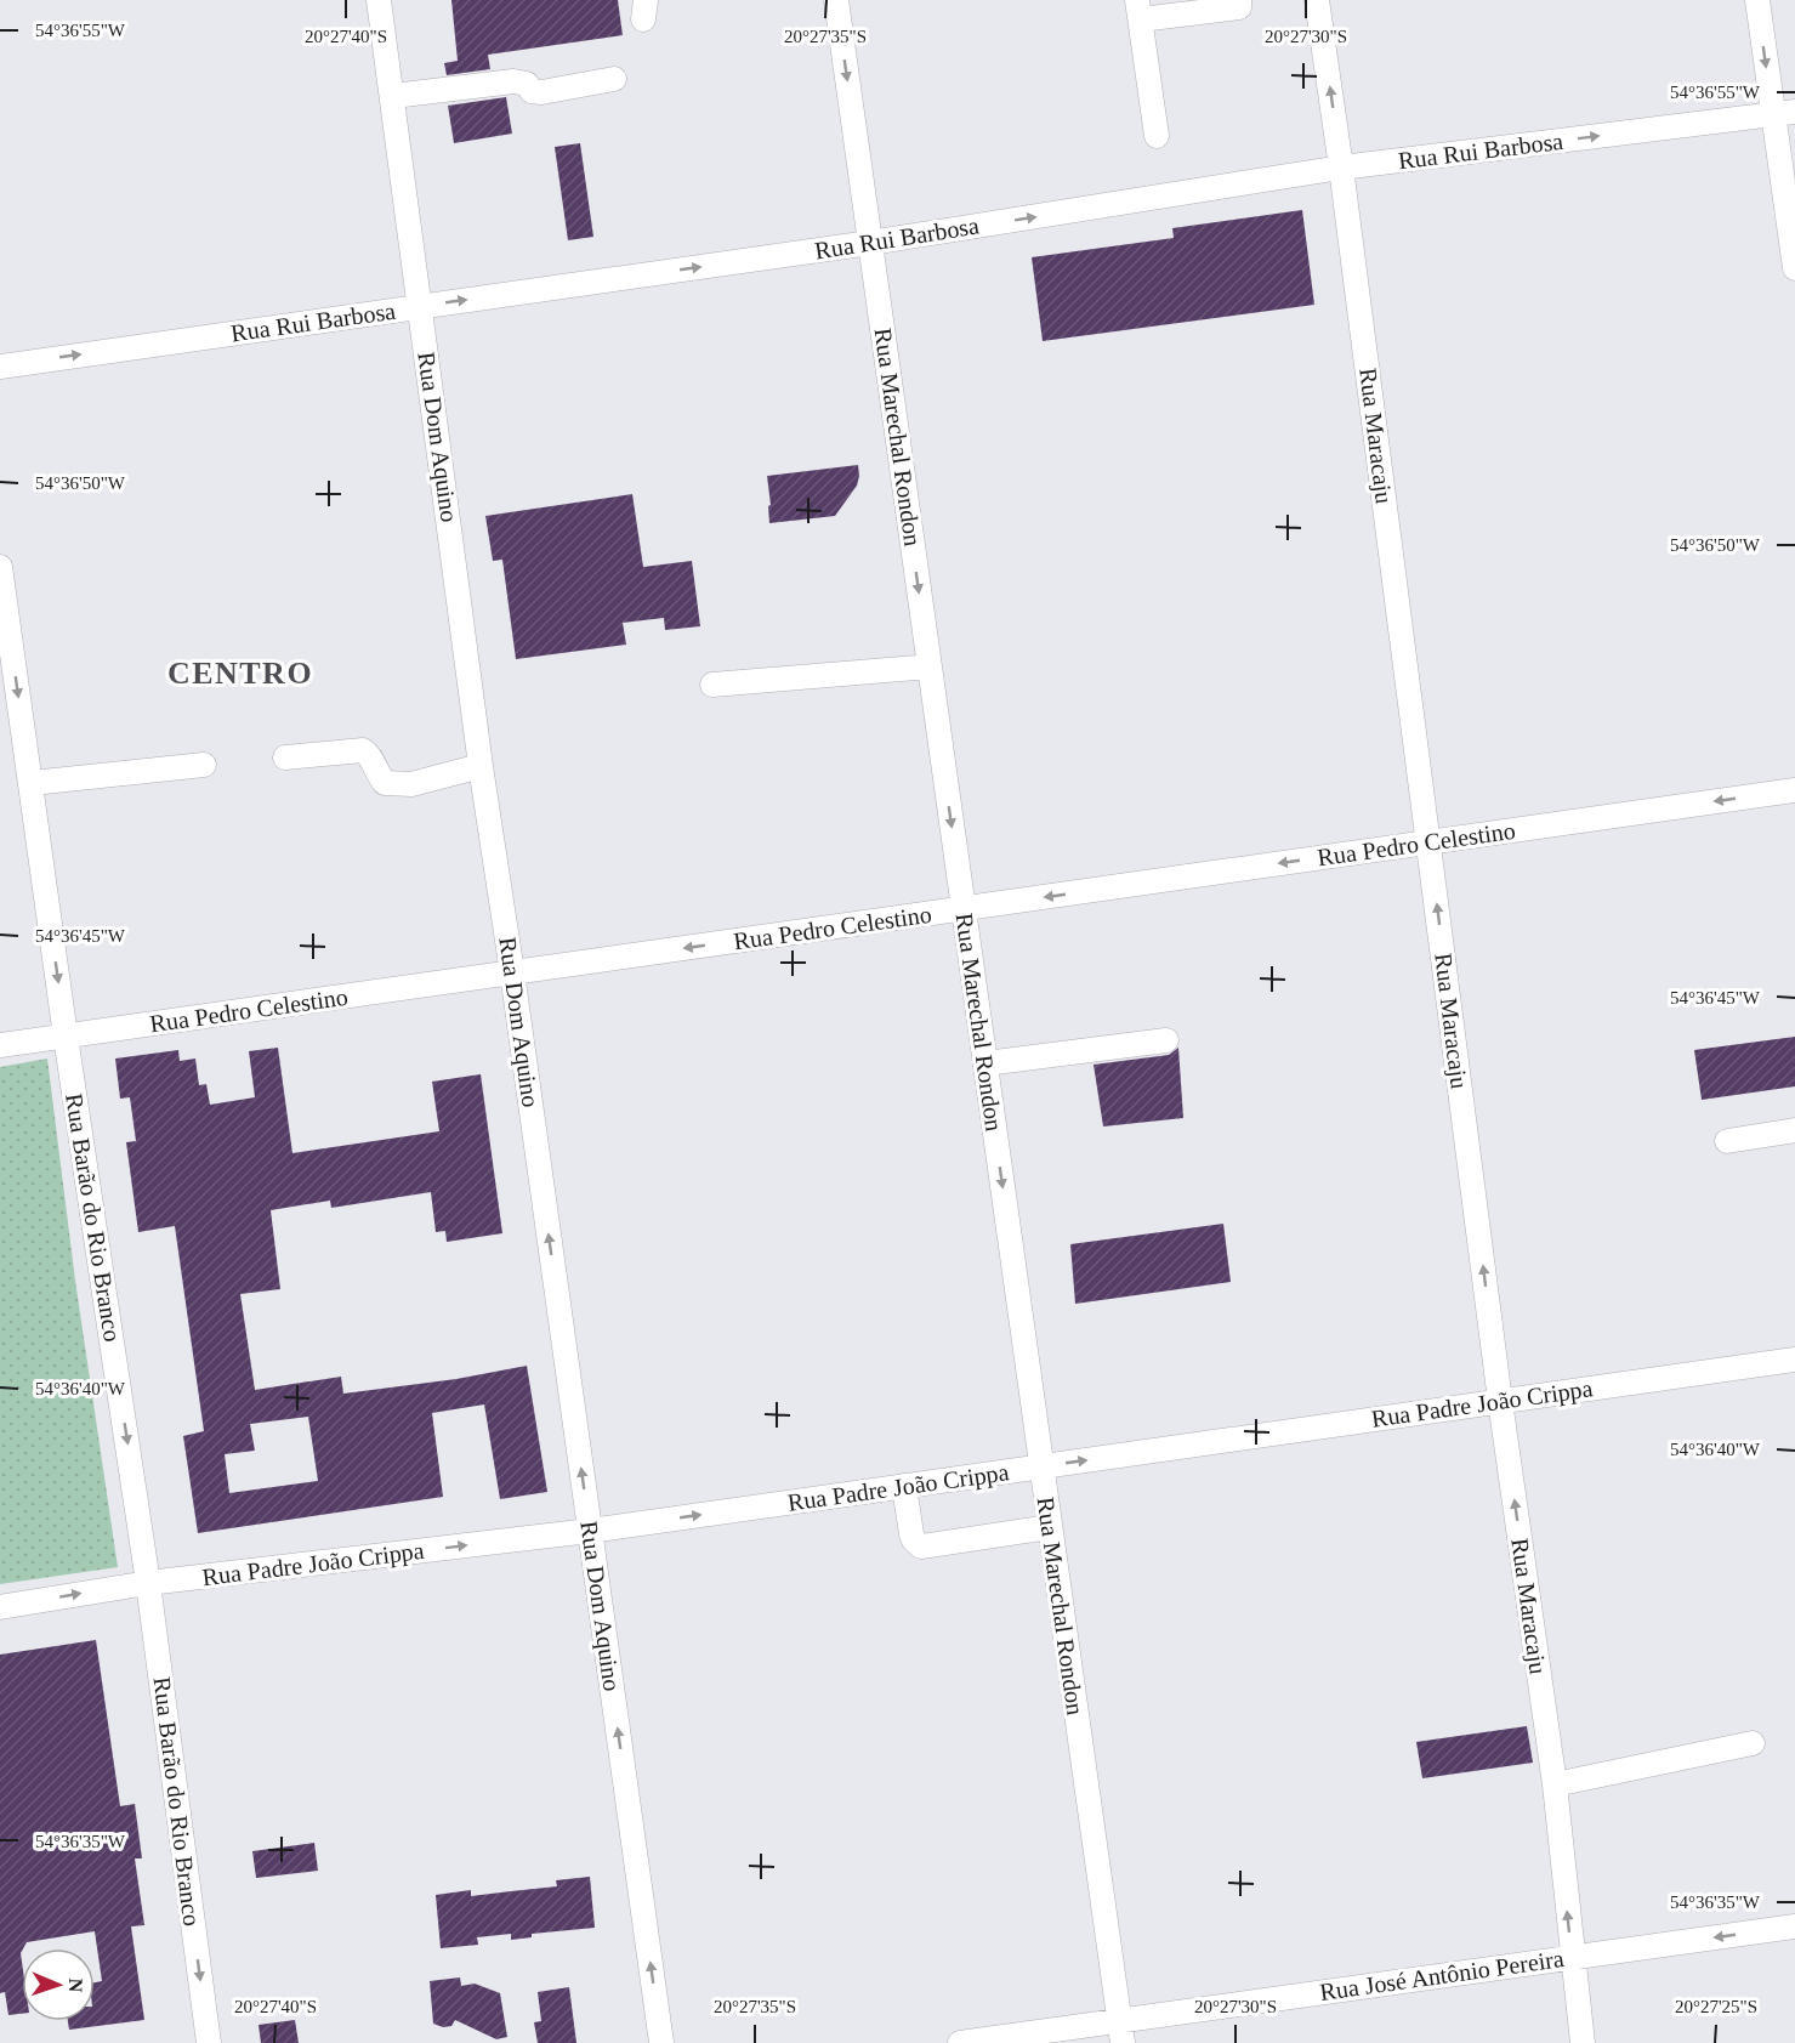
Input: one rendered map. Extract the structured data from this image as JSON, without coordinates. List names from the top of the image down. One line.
{"streets":{"street":["Rua Rui Barbosa","Rua Maracaju","Rua Dom Aquino","Rua Marechal Rondon","Rua Pedro Celestino","Rua Barão do Rio Branco","Rua Padre João Crippa","Rua José Antônio Pereira"]},"crossings":[["Rua Rui Barbosa","Rua Maracaju"],["Rua Rui Barbosa","Rua Dom Aquino"],["Rua Rui Barbosa","Rua Marechal Rondon"],["Rua Maracaju","Rua Pedro Celestino"],["Rua Maracaju","Rua Padre João Crippa"],["Rua Maracaju","Rua José Antônio Pereira"],["Rua Dom Aquino","Rua Pedro Celestino"],["Rua Dom Aquino","Rua Padre João Crippa"],["Rua Marechal Rondon","Rua Pedro Celestino"],["Rua Marechal Rondon","Rua Padre João Crippa"],["Rua Marechal Rondon","Rua José Antônio Pereira"],["Rua Pedro Celestino","Rua Barão do Rio Branco"],["Rua Barão do Rio Branco","Rua Padre João Crippa"]],"one_way":["Rua Rui Barbosa","Rua Maracaju","Rua Dom Aquino","Rua Marechal Rondon","Rua Pedro Celestino","Rua Barão do Rio Branco","Rua Padre João Crippa"],"districts":["CENTRO"],"north":"right","coordinates":["54°36'55\"W","20°27'40\"S","20°27'35\"S","20°27'30\"S","54°36'50\"W","54°36'45\"W","54°36'40\"W","54°36'35\"W","20°27'25\"S"]}
